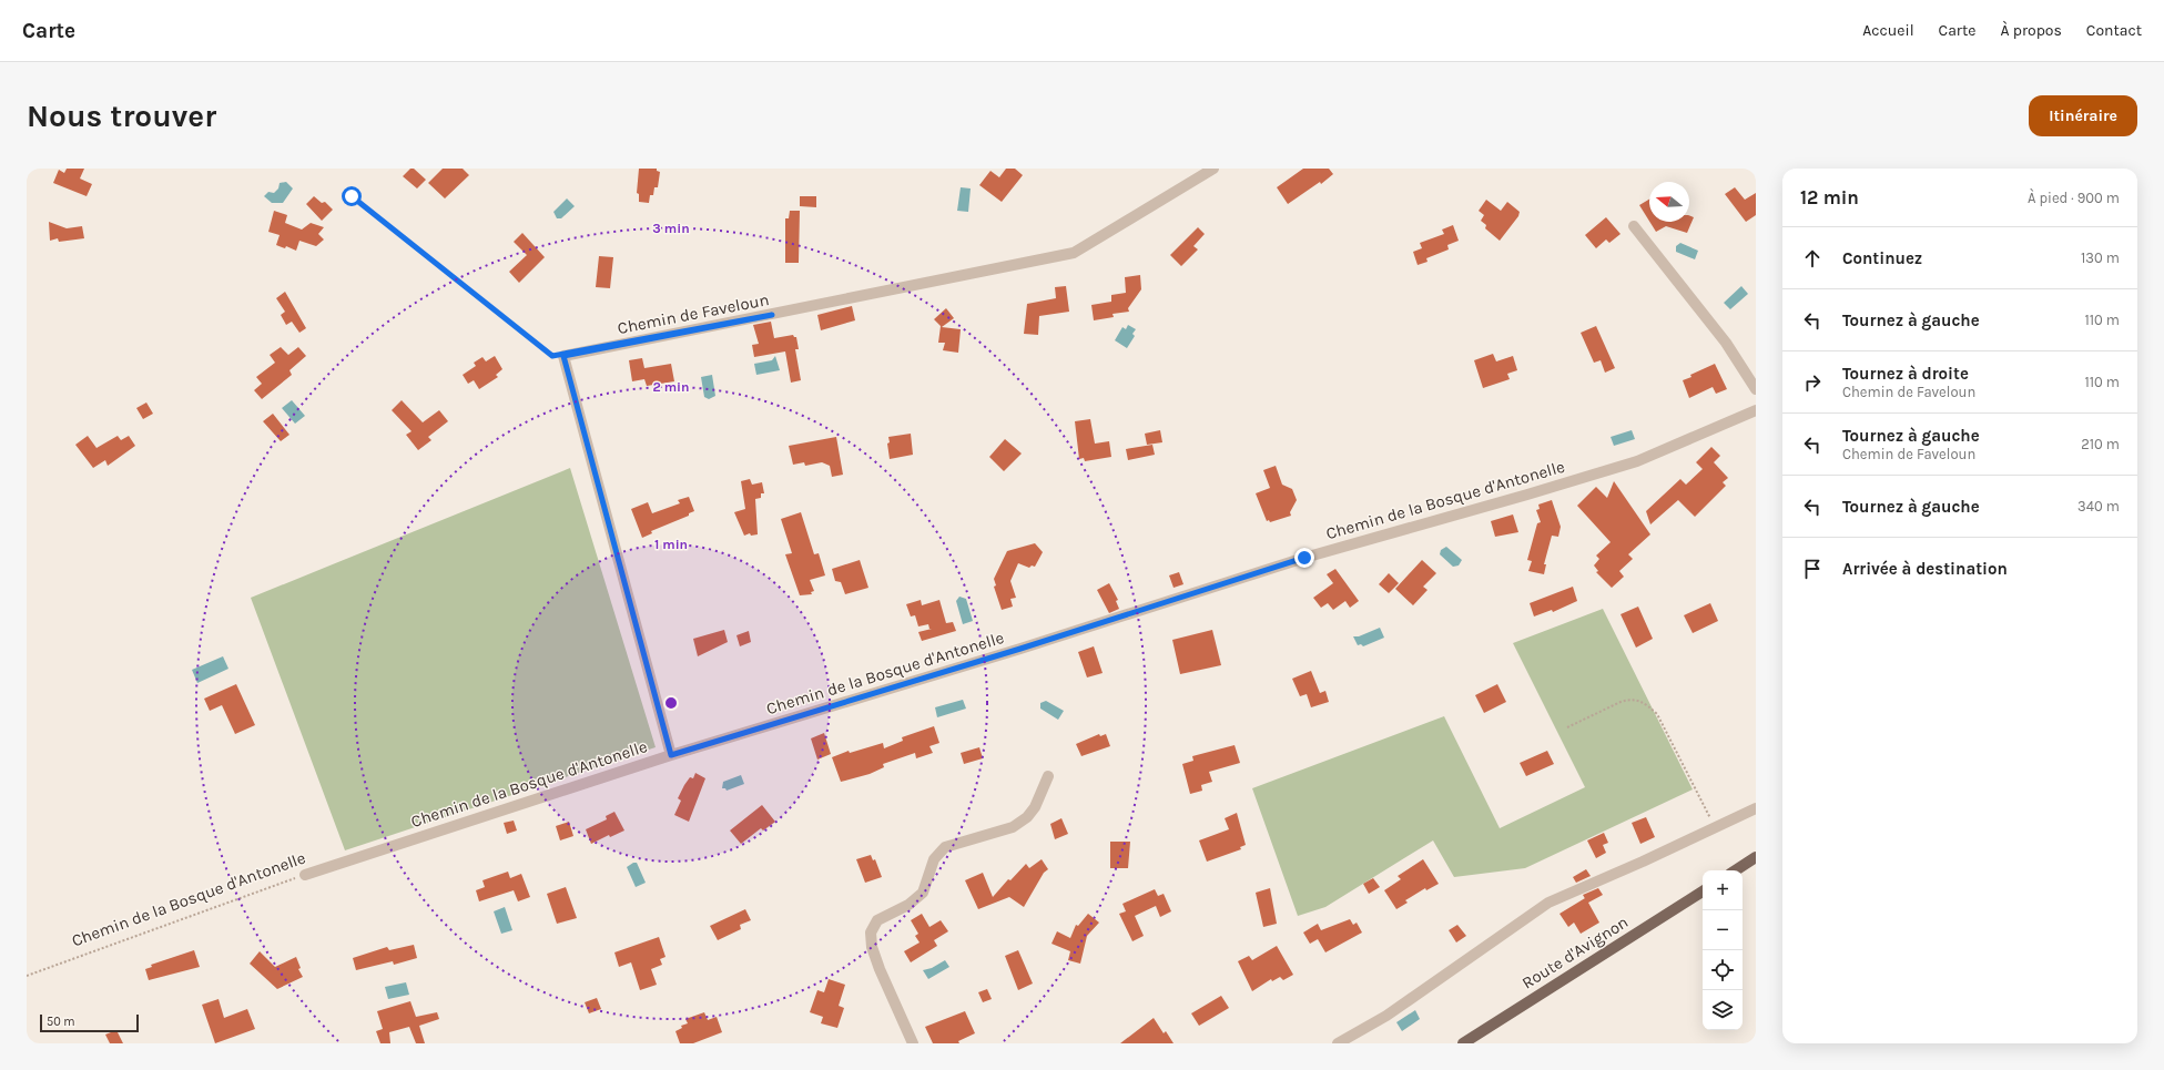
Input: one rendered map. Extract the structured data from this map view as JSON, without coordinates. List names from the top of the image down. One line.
{"streets":{"main road":["Route d'Avignon"],"street":["Chemin de Faveloun","Chemin de la Bosque d'Antonelle"]},"crossings":[["Chemin de Faveloun","Chemin de la Bosque d'Antonelle"]],"scale_bar":"50 m","north":"left","page":{"header":"Carte","nav":["Accueil","Carte","À propos","Contact"],"buttons":"Itinéraire","title":"Nous trouver","heading":["12 min","À pied · 900 m"],"list":[["Continuez","130 m"],["Tournez à gauche","110 m"],["Tournez à droite","Chemin de Faveloun","110 m"],["Tournez à gauche","Chemin de Faveloun","210 m"],["Tournez à gauche","340 m"],"Arrivée à destination"],"map_buttons":["+","−"],"scale":"50 m"},"rings":["3 min","2 min","1 min"]}
